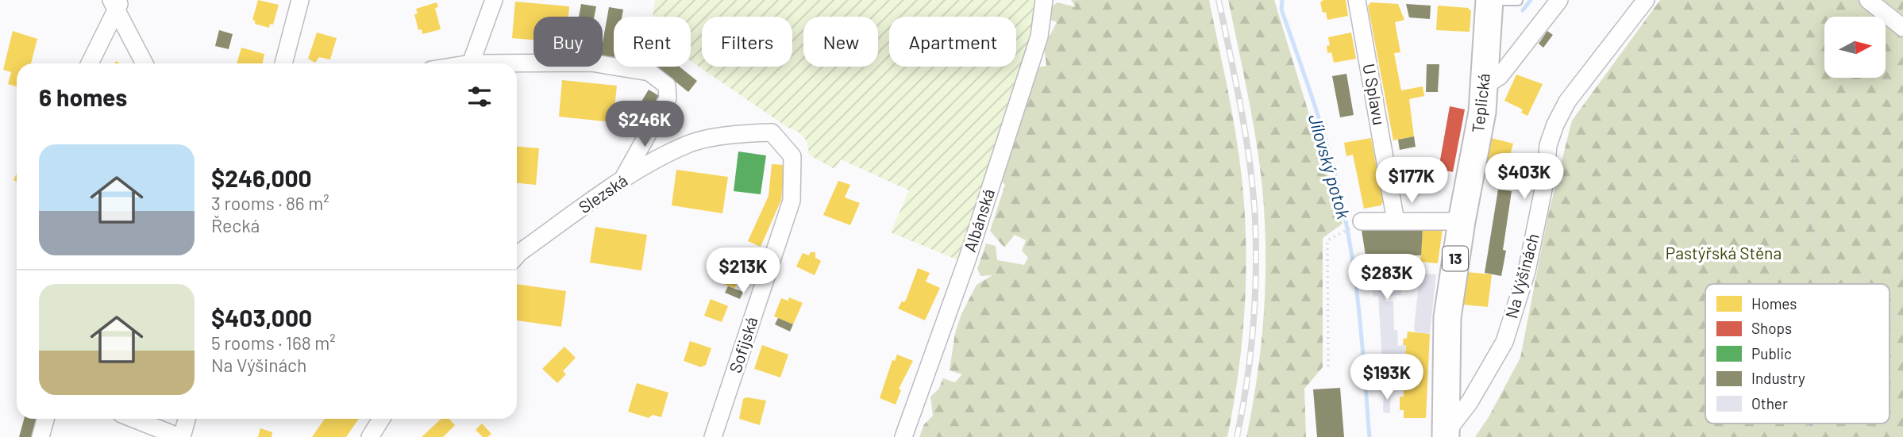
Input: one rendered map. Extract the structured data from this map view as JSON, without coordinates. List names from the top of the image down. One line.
{"streets":{"main road":["Teplická","13"],"street":["U Splavu","Slezská","Albánská","Na Výšinách","Sofijská"]},"crossings":[["Teplická","Na Výšinách"],["Slezská","Sofijská"]],"water":["Jílovský potok"],"parks":["Pastýřská Stěna"],"legend":["Homes","Shops","Public","Industry","Other"],"north":"right","page":{"chip":["Buy","Rent","Filters","New","Apartment"],"heading":"6 homes","price":["$246K","$403K","$177K","$213K","$283K","$193K"],"list":[{"name":"$246,000","note":"3 rooms · 86 m² · Řecká"},{"name":"$403,000","note":"5 rooms · 168 m² · Na Výšinách"}]}}
